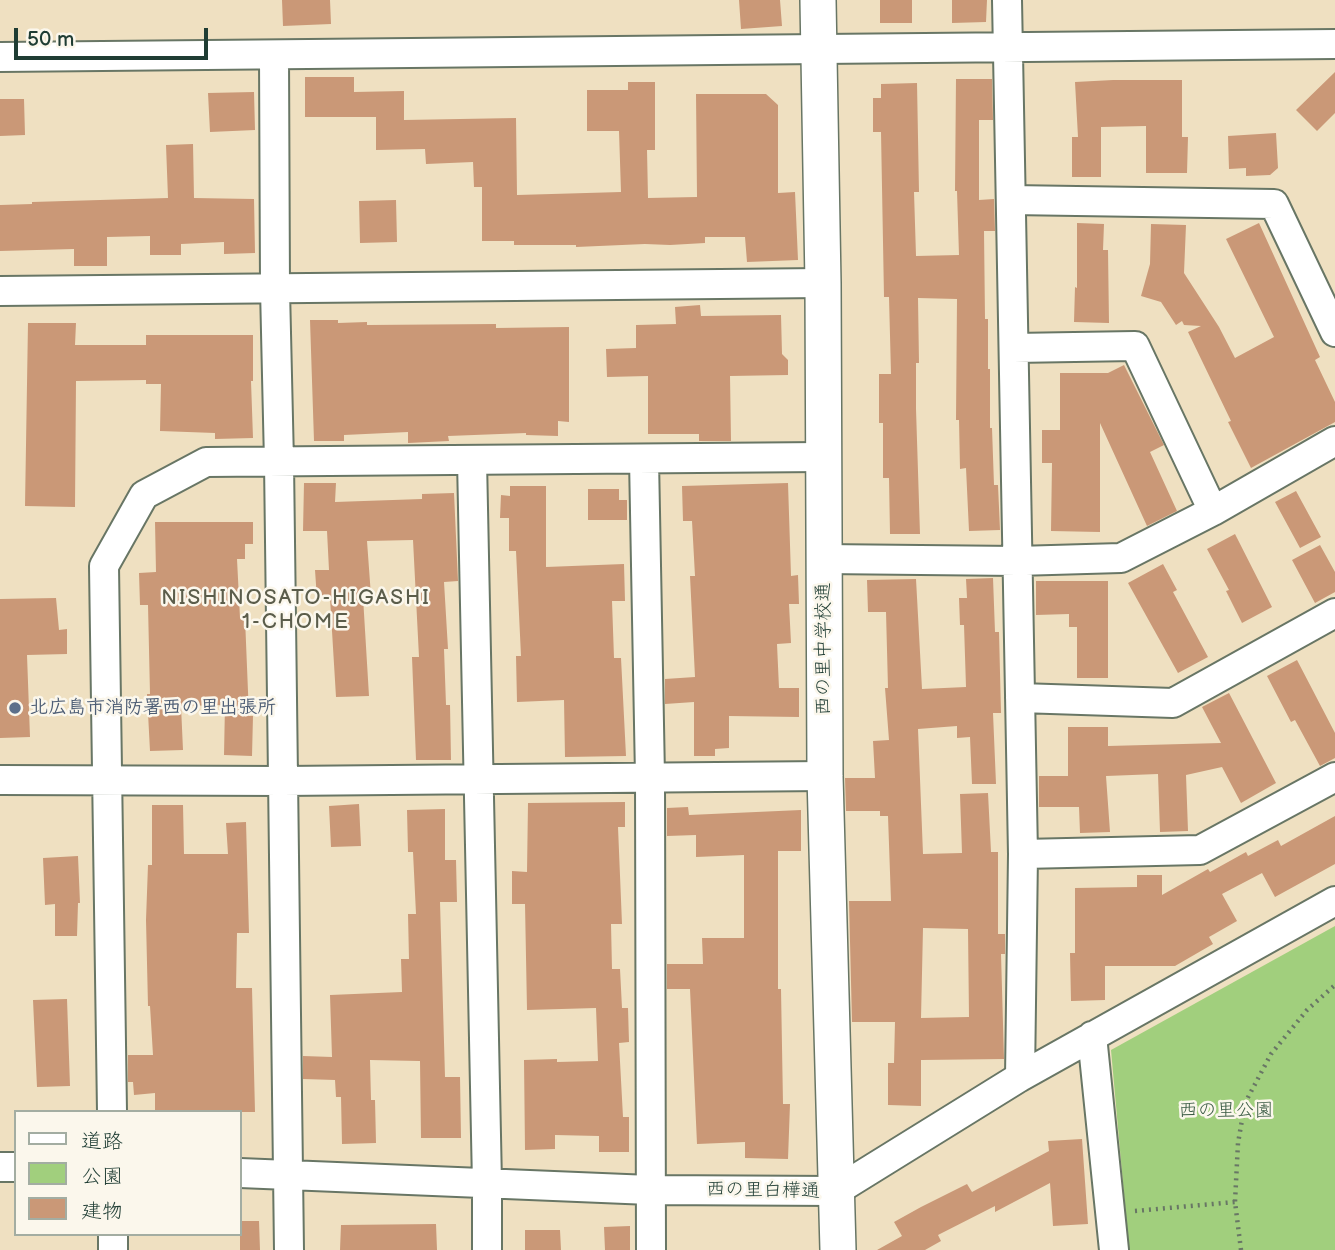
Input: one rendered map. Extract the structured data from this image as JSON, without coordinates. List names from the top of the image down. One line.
{"streets":{"street":["西の里中学校通","西の里白樺通"]},"crossings":[["西の里中学校通","西の里白樺通"]],"districts":["NISHINOSATO-HIGASHI 1-CHOME"],"parks":["西の里公園"],"places":["北広島市消防署西の里出張所"],"legend":["道路","公園","建物"],"scale_bar":"50 m"}
